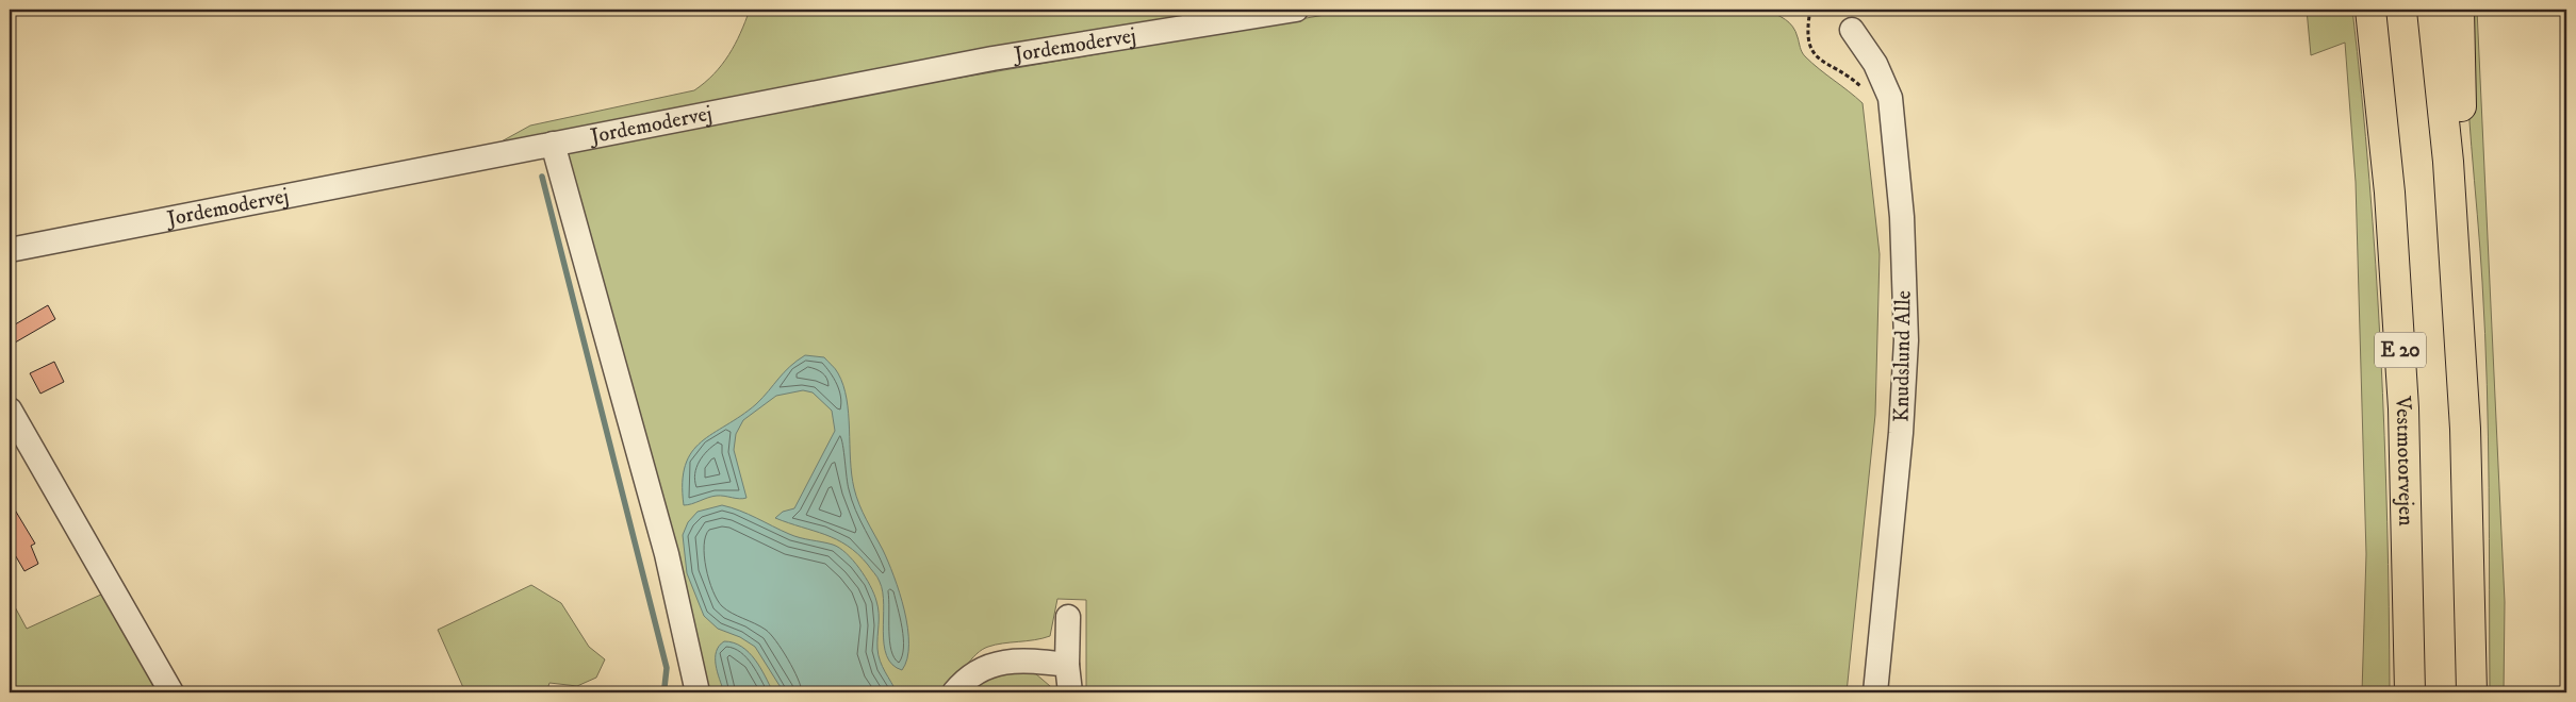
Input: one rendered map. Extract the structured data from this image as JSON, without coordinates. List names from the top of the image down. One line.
{"streets":{"highway":["E 20","Vestmotorvejen"],"street":["Jordemodervej","Knudslund Alle"]}}
